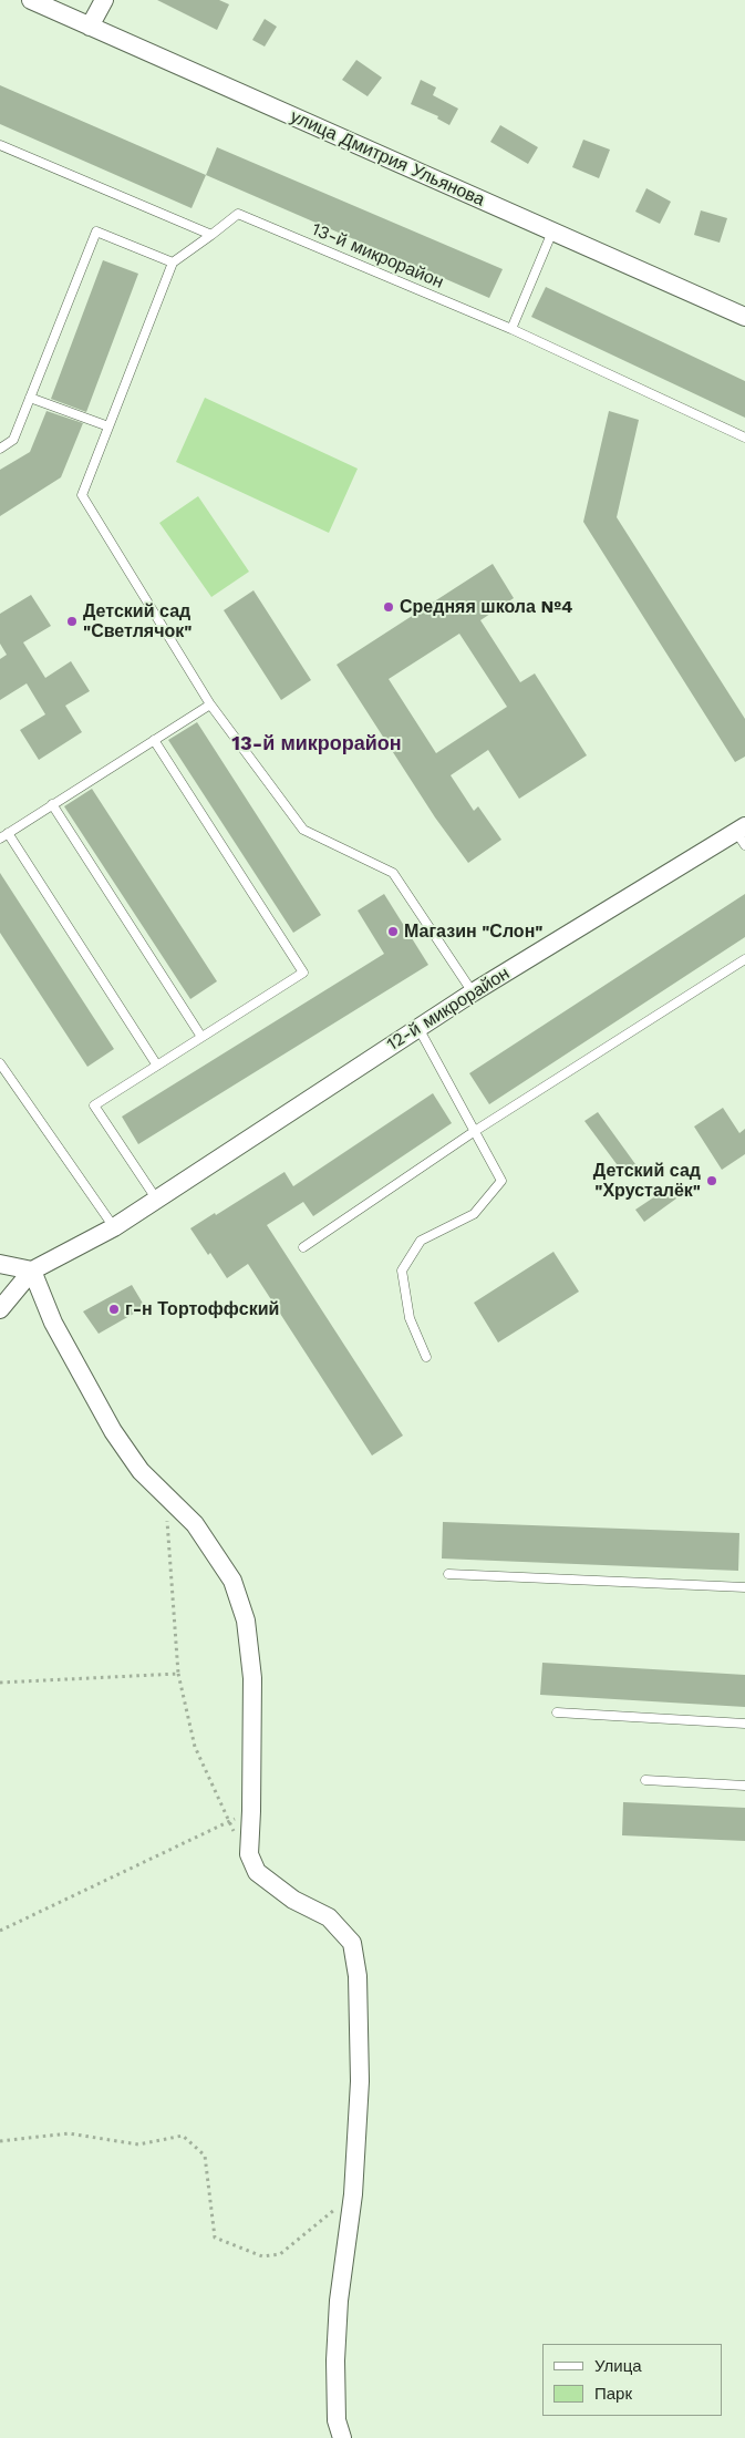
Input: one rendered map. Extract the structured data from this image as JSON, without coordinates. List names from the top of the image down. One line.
{"streets":{"street":["улица Дмитрия Ульянова","12-й микрорайон"],"lane":["13-й микрорайон"]},"districts":["13-й микрорайон"],"places":["Средняя школа №4","Детский сад \"Светлячок\"","Магазин \"Слон\"","Детский сад \"Хрусталёк\"","г-н Тортоффский"],"legend":["Улица","Парк"]}
